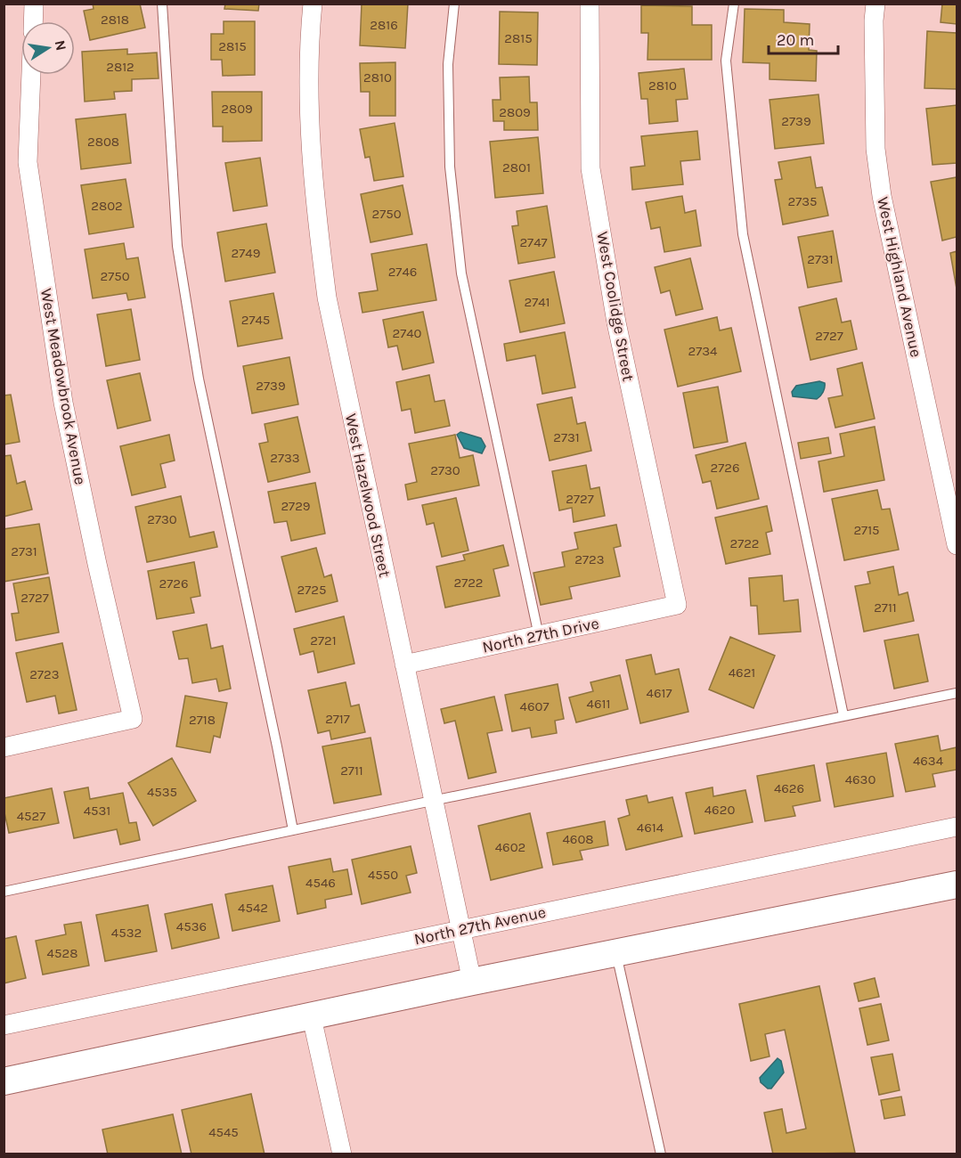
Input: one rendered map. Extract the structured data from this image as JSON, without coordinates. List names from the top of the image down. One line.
{"streets":{"street":["West Highland Avenue","West Coolidge Street","West Meadowbrook Avenue","West Hazelwood Street","North 27th Drive","North 27th Avenue"]},"crossings":[["West Coolidge Street","North 27th Drive"],["West Hazelwood Street","North 27th Drive"],["West Hazelwood Street","North 27th Avenue"]],"house_numbers":["2818","2816","2815","2815","2812","2810","2810","2809","2809","2739","2808","2801","2735","2802","2750","2747","2749","2731","2746","2750","2741","2745","2740","2727","2734","2739","2731","2733","2726","2730","2727","2729","2730","2715","2722","2731","2723","2722","2726","2725","2727","2711","2721","4621","2723","4617","4611","4607","2717","2718","4634","2711","4630","4626","4535","4620","4531","4527","4614","4608","4602","4550","4546","4542","4536","4532","4528","4545"],"scale_bar":"20 m","north":"right"}
